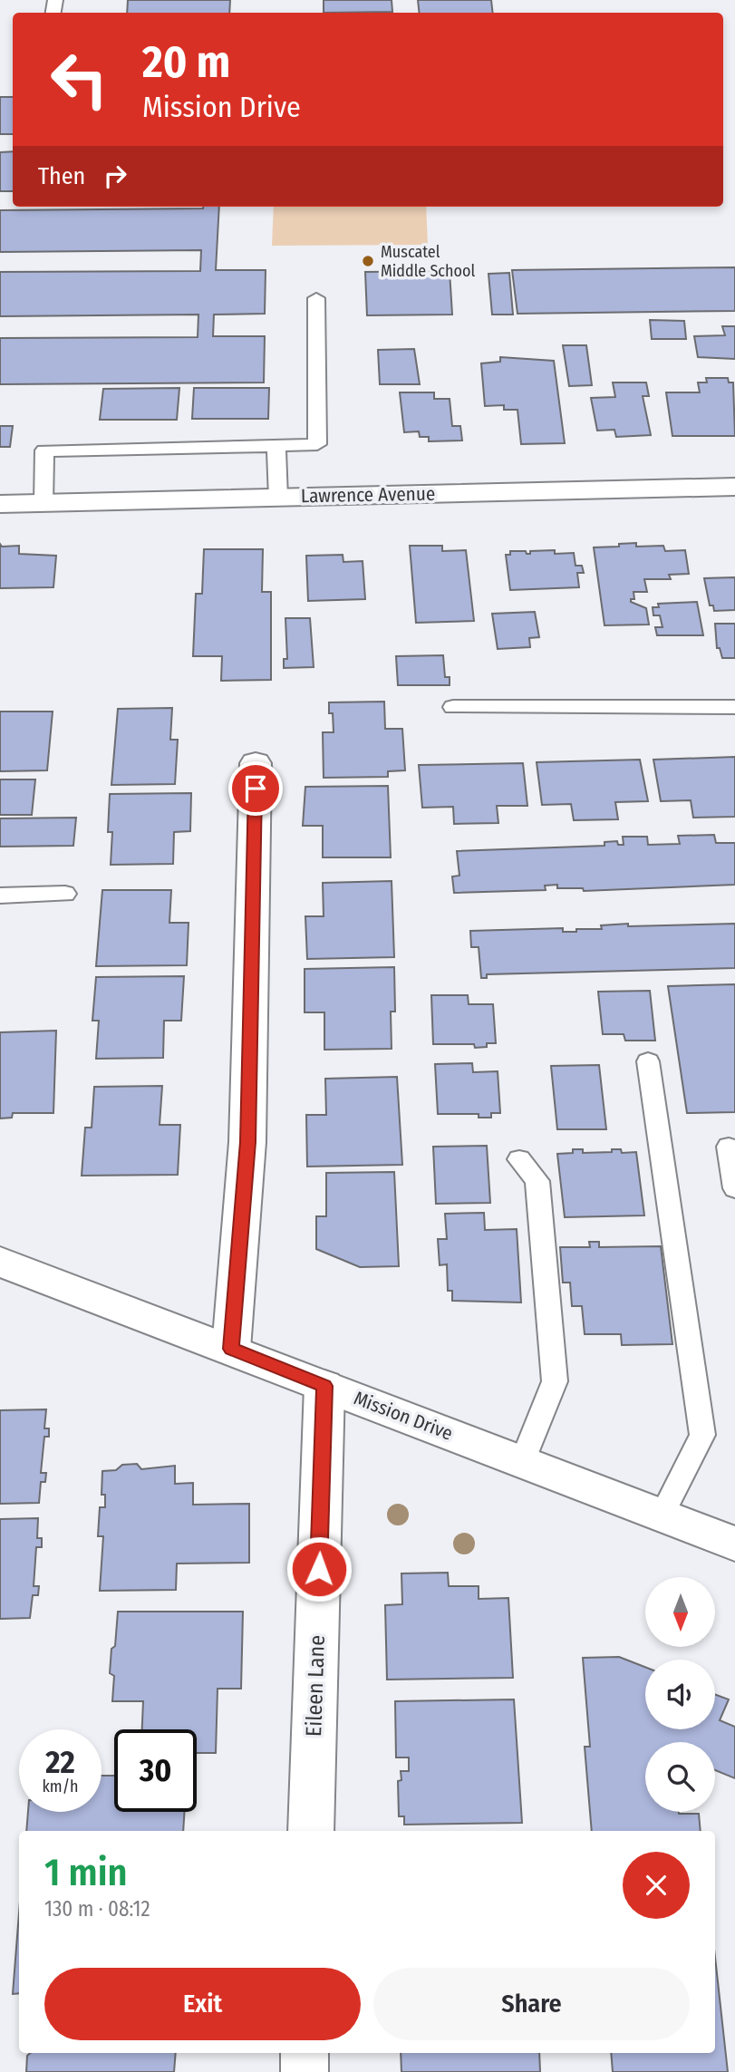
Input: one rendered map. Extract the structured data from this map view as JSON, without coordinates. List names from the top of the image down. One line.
{"streets":{"street":["Lawrence Avenue","Mission Drive","Eileen Lane"]},"crossings":[["Mission Drive","Eileen Lane"]],"places":["Muscatel Middle School"],"north":"bottom","page":{"turn":["20 m","Mission Drive"],"then":"Then","speed":"22 km/h","limit":"30","heading":["1 min","130 m · 08:12"],"buttons":["Exit","Share"]}}
